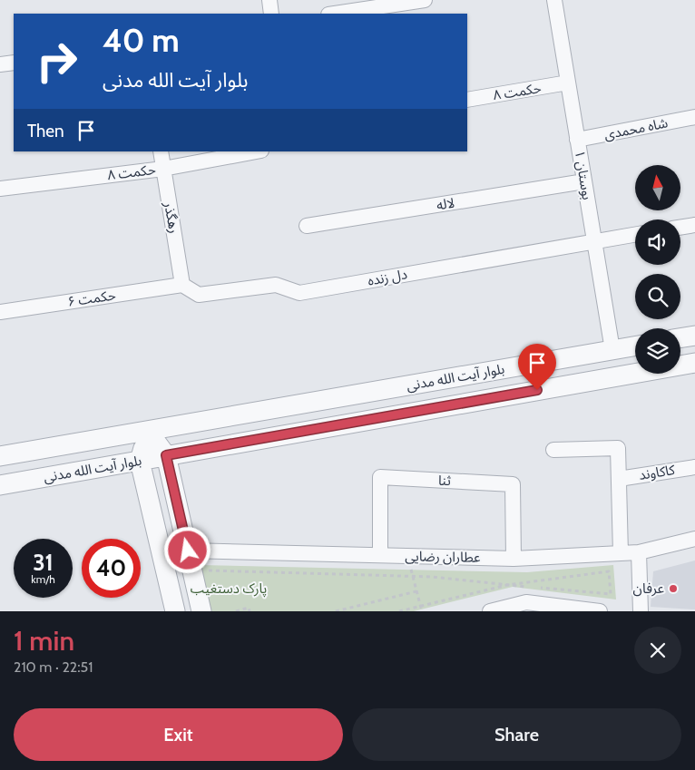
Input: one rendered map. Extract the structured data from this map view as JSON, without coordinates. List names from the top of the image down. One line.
{"streets":{"street":["حکمت ۸","شاه محمدی","بوستان ۱","لاله","رهگذر","دل زنده","حکمت ۶","بلوار آیت الله مدنی","کاکاوند","ثنا","عطاران رضایی"]},"crossings":[["حکمت ۸","بوستان ۱"],["حکمت ۸","رهگذر"],["شاه محمدی","بوستان ۱"],["بوستان ۱","لاله"],["بوستان ۱","دل زنده"],["بوستان ۱","بلوار آیت الله مدنی"],["رهگذر","دل زنده"],["رهگذر","حکمت ۶"],["دل زنده","حکمت ۶"],["ثنا","عطاران رضایی"]],"parks":["پارک دستغیب"],"places":["عرفان"],"north":"top","page":{"turn":["40 m","بلوار آیت الله مدنی"],"then":"Then","speed":"31 km/h","limit":"40","heading":["1 min","210 m · 22:51"],"buttons":["Exit","Share"]}}
